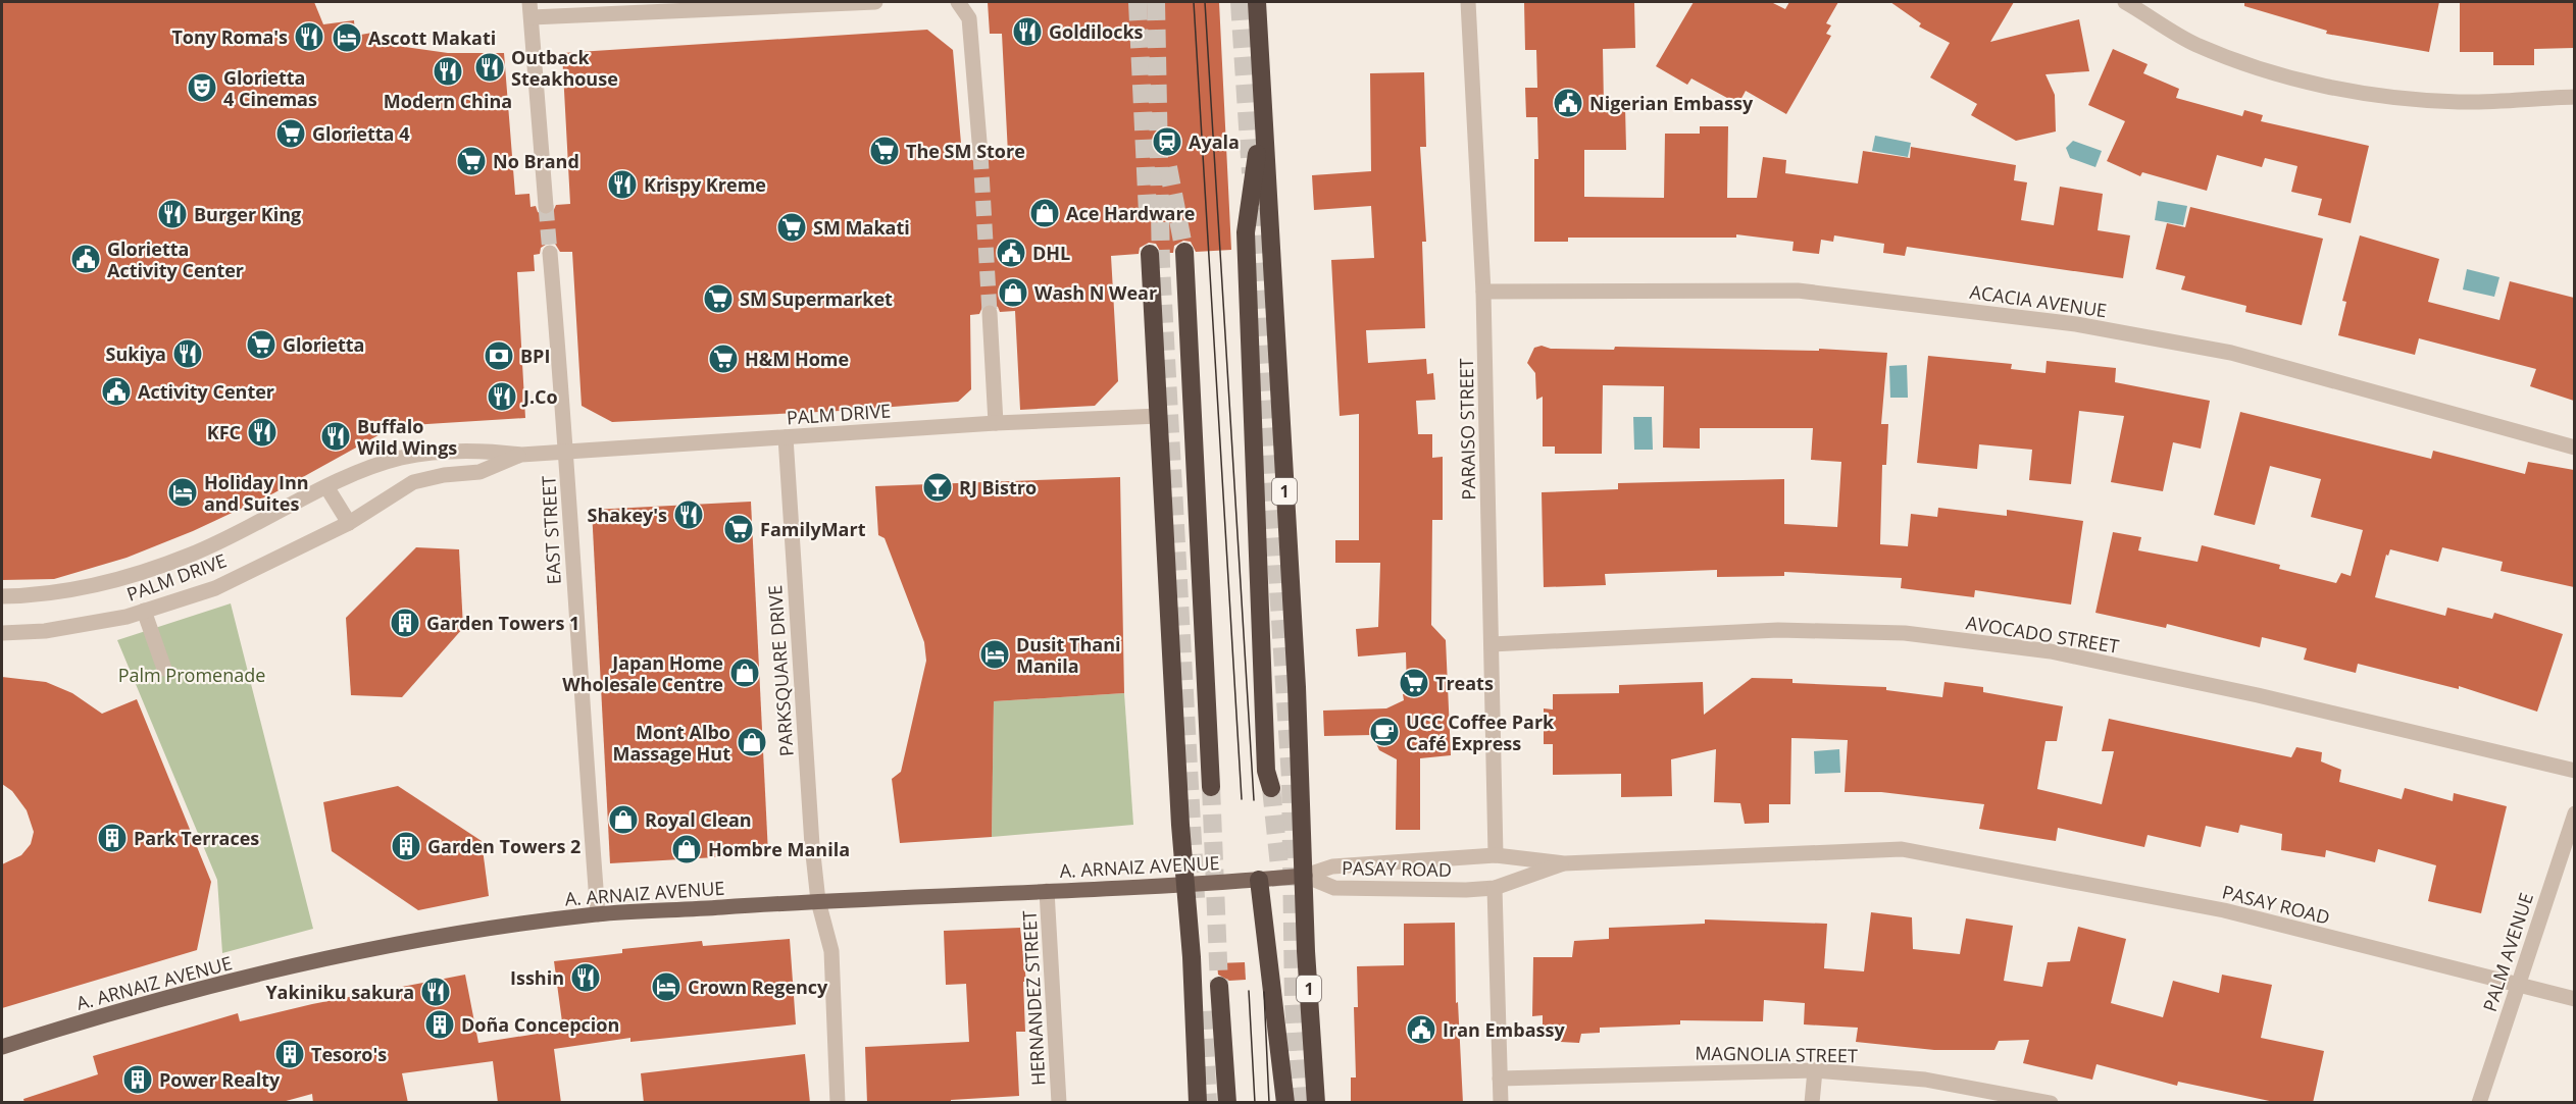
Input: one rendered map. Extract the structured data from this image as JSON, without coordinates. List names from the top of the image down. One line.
{"streets":{"highway":["1"],"main road":["A. ARNAIZ AVENUE"],"street":["ACACIA AVENUE","PALM DRIVE","PARAISO STREET","EAST STREET","AVOCADO STREET","PARKSQUARE DRIVE","PASAY ROAD","PALM AVENUE","HERNANDEZ STREET","MAGNOLIA STREET"]},"crossings":[["ACACIA AVENUE","PARAISO STREET"],["PALM DRIVE","EAST STREET"],["PALM DRIVE","PARKSQUARE DRIVE"],["PARAISO STREET","AVOCADO STREET"],["PARAISO STREET","PASAY ROAD"],["1","A. ARNAIZ AVENUE"],["1","PASAY ROAD"],["EAST STREET","A. ARNAIZ AVENUE"],["PARKSQUARE DRIVE","A. ARNAIZ AVENUE"],["A. ARNAIZ AVENUE","PASAY ROAD"],["A. ARNAIZ AVENUE","HERNANDEZ STREET"],["PASAY ROAD","PALM AVENUE"]],"parks":["Palm Promenade"],"places":{"restaurant":["Goldilocks","Tony Roma's","Outback Steakhouse","Modern China","Krispy Kreme","Burger King","Sukiya","J.Co","KFC","Buffalo Wild Wings","Shakey's","Isshin","Yakiniku sakura"],"hotel":["Ascott Makati","Holiday Inn and Suites","Dusit Thani Manila","Crown Regency"],"theatre":["Glorietta 4 Cinemas"],"public building":["Nigerian Embassy","DHL","Glorietta Activity Center","Activity Center","Iran Embassy"],"supermarket":["Glorietta 4","The SM Store","No Brand","SM Makati","SM Supermarket","Glorietta","H&M Home","FamilyMart","Treats"],"station":["Ayala"],"shop":["Ace Hardware","Wash N Wear","Japan Home Wholesale Centre","Mont Albo Massage Hut","Royal Clean","Hombre Manila"],"bank":["BPI"],"bar":["RJ Bistro"],"building":["Garden Towers 1","Park Terraces","Garden Towers 2","Doña Concepcion","Tesoro's","Power Realty"],"cafe":["UCC Coffee Park Café Express"]}}
